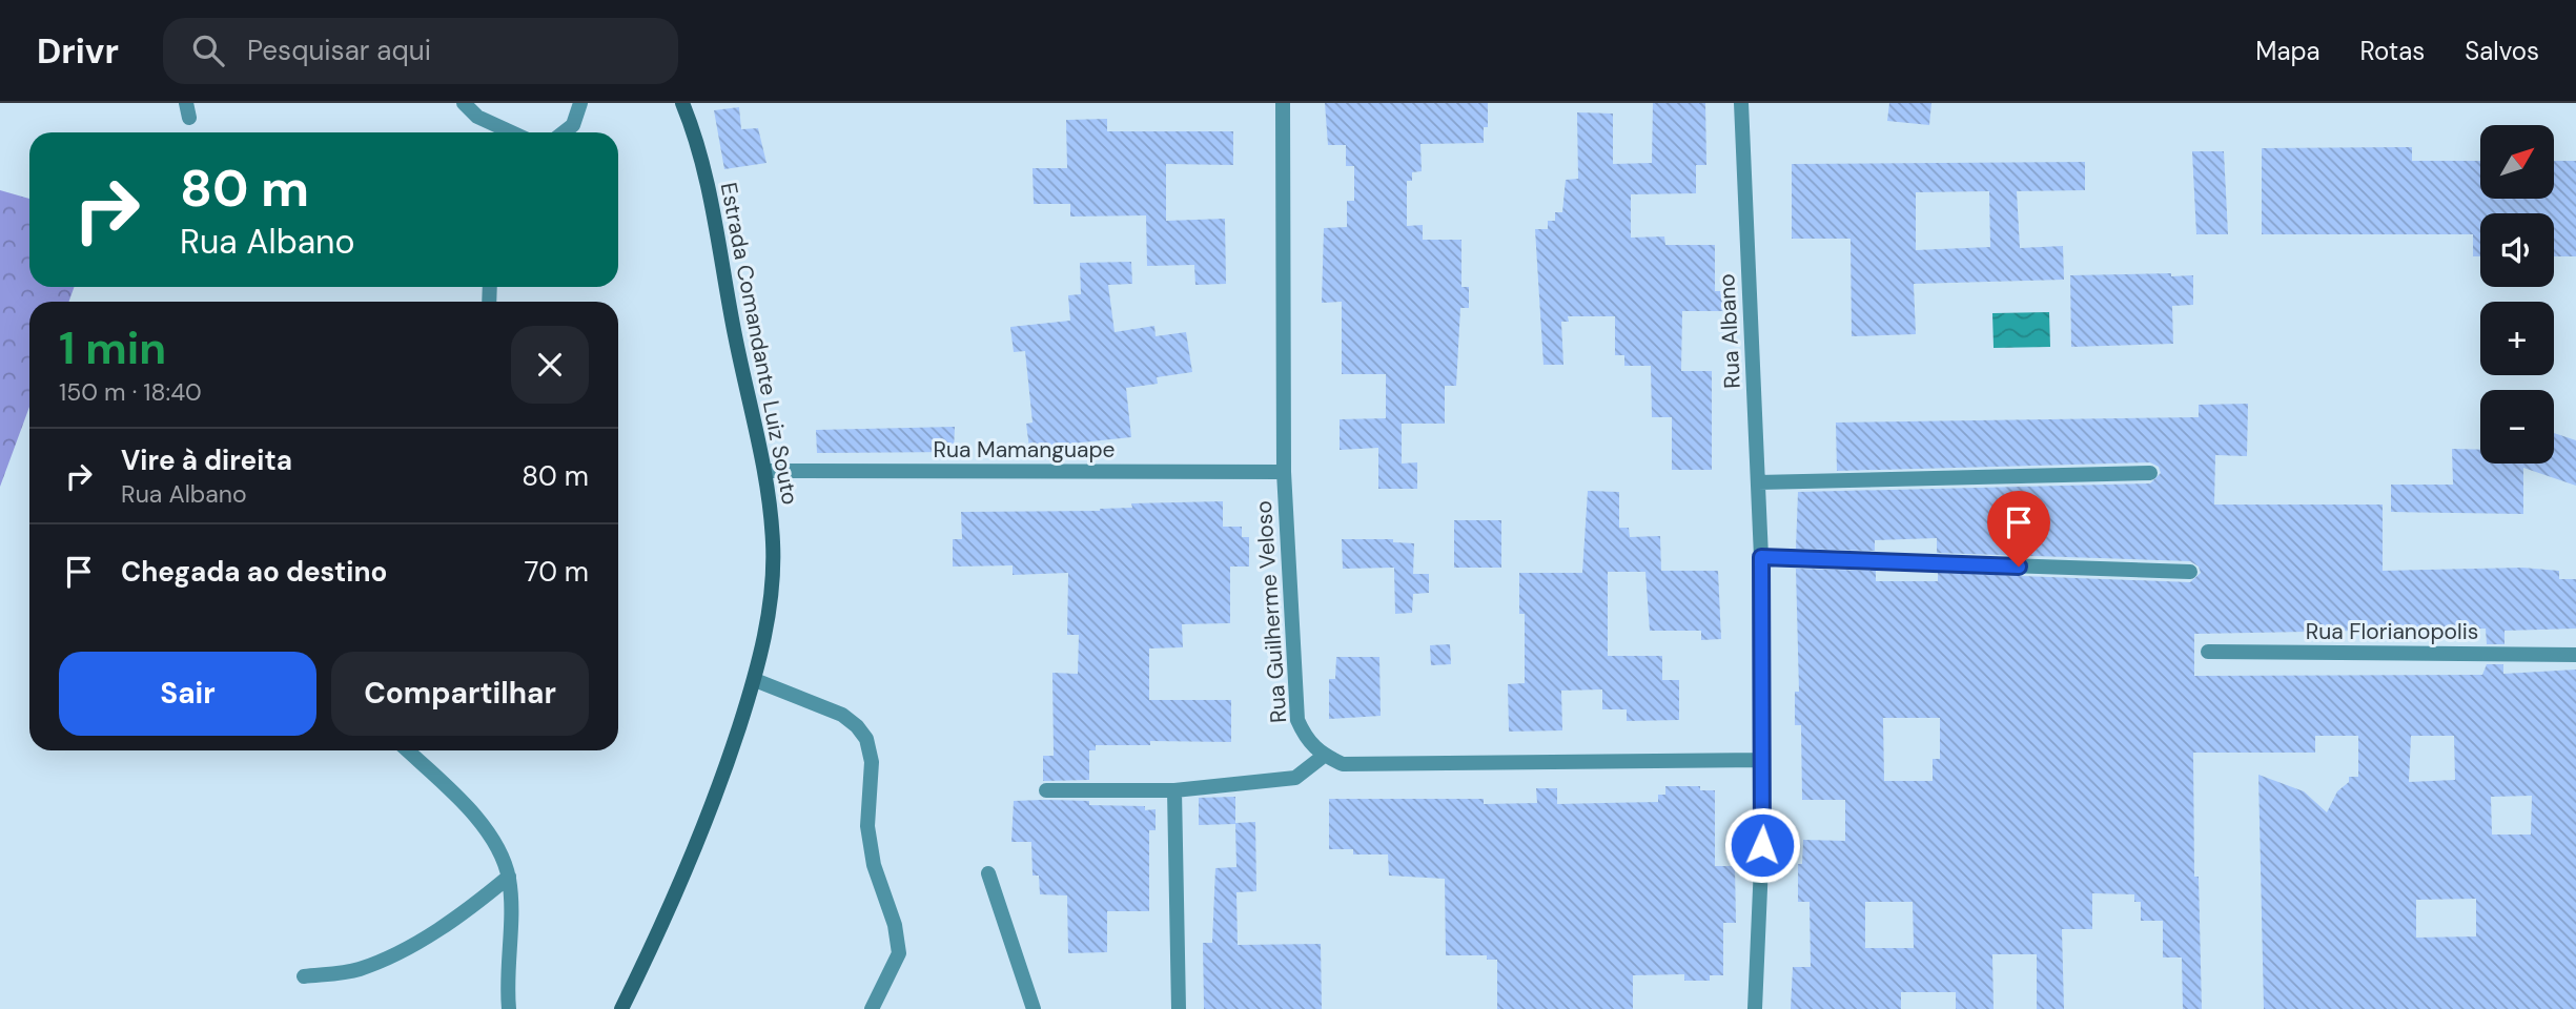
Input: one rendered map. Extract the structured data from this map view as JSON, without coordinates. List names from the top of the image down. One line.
{"streets":{"street":["Rua Albano","Estrada Comandante Luiz Souto","Rua Mamanguape","Rua Guilherme Veloso","Rua Florianopolis"]},"crossings":[["Estrada Comandante Luiz Souto","Rua Mamanguape"],["Rua Mamanguape","Rua Guilherme Veloso"]],"north":"top right","page":{"header":"Drivr","search":"Pesquisar aqui","nav":["Mapa","Rotas","Salvos"],"map_buttons":["+","−"],"turn":["80 m","Rua Albano"],"heading":["1 min","150 m · 18:40"],"list":[{"name":"Vire à direita","note":"Rua Albano","value":"80 m"},{"name":"Chegada ao destino","value":"70 m"}],"buttons":["Sair","Compartilhar"]}}
